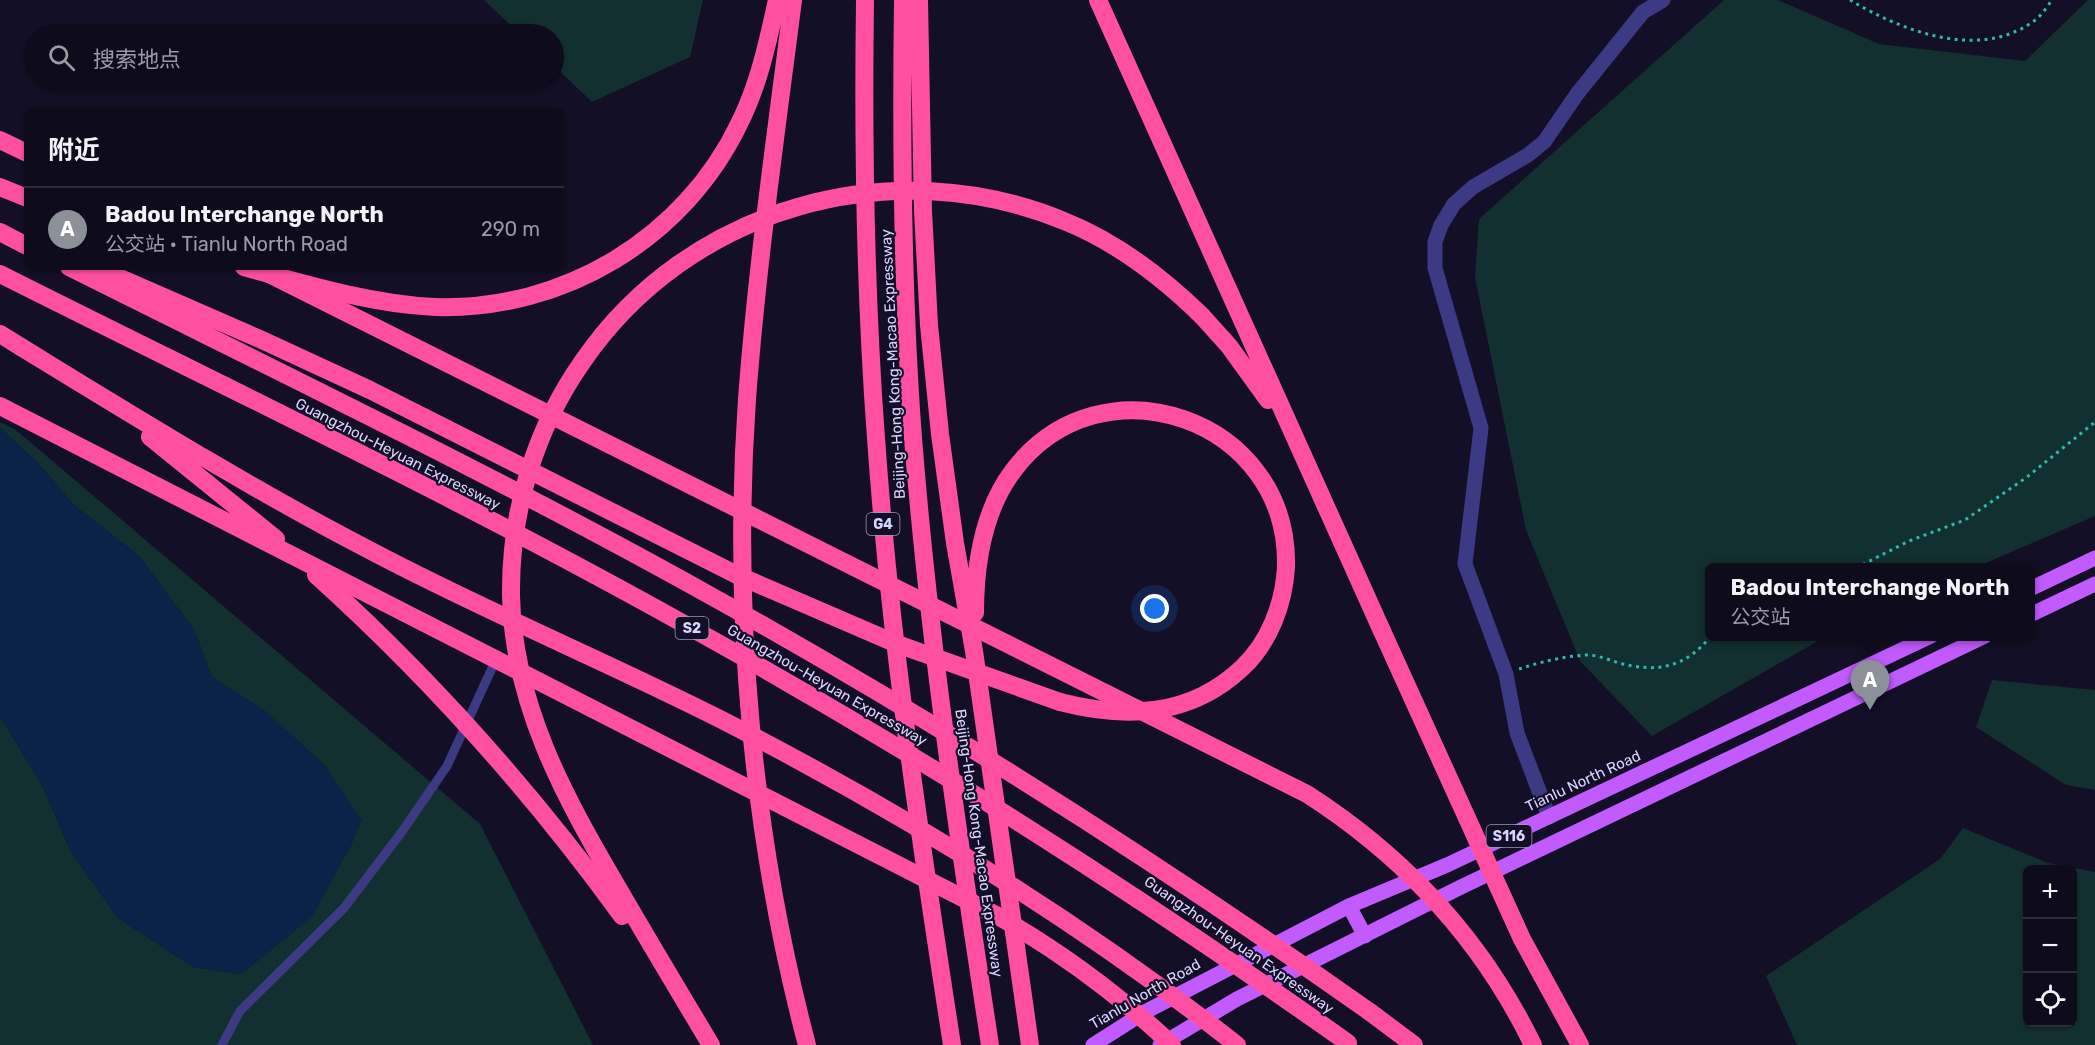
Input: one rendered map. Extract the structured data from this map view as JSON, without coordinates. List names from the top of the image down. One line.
{"streets":{"highway":["Beijing-Hong Kong-Macao Expressway","Guangzhou-Heyuan Expressway","G4","S2"],"main road":["Tianlu North Road","S116"]},"page":{"search":"搜索地点","heading":"附近","list":[{"mark":"A","name":"Badou Interchange North","note":"公交站 · Tianlu North Road","value":"290 m"}],"popup":["Badou Interchange North","公交站"],"pins":"A","map_buttons":["+","−"]}}
